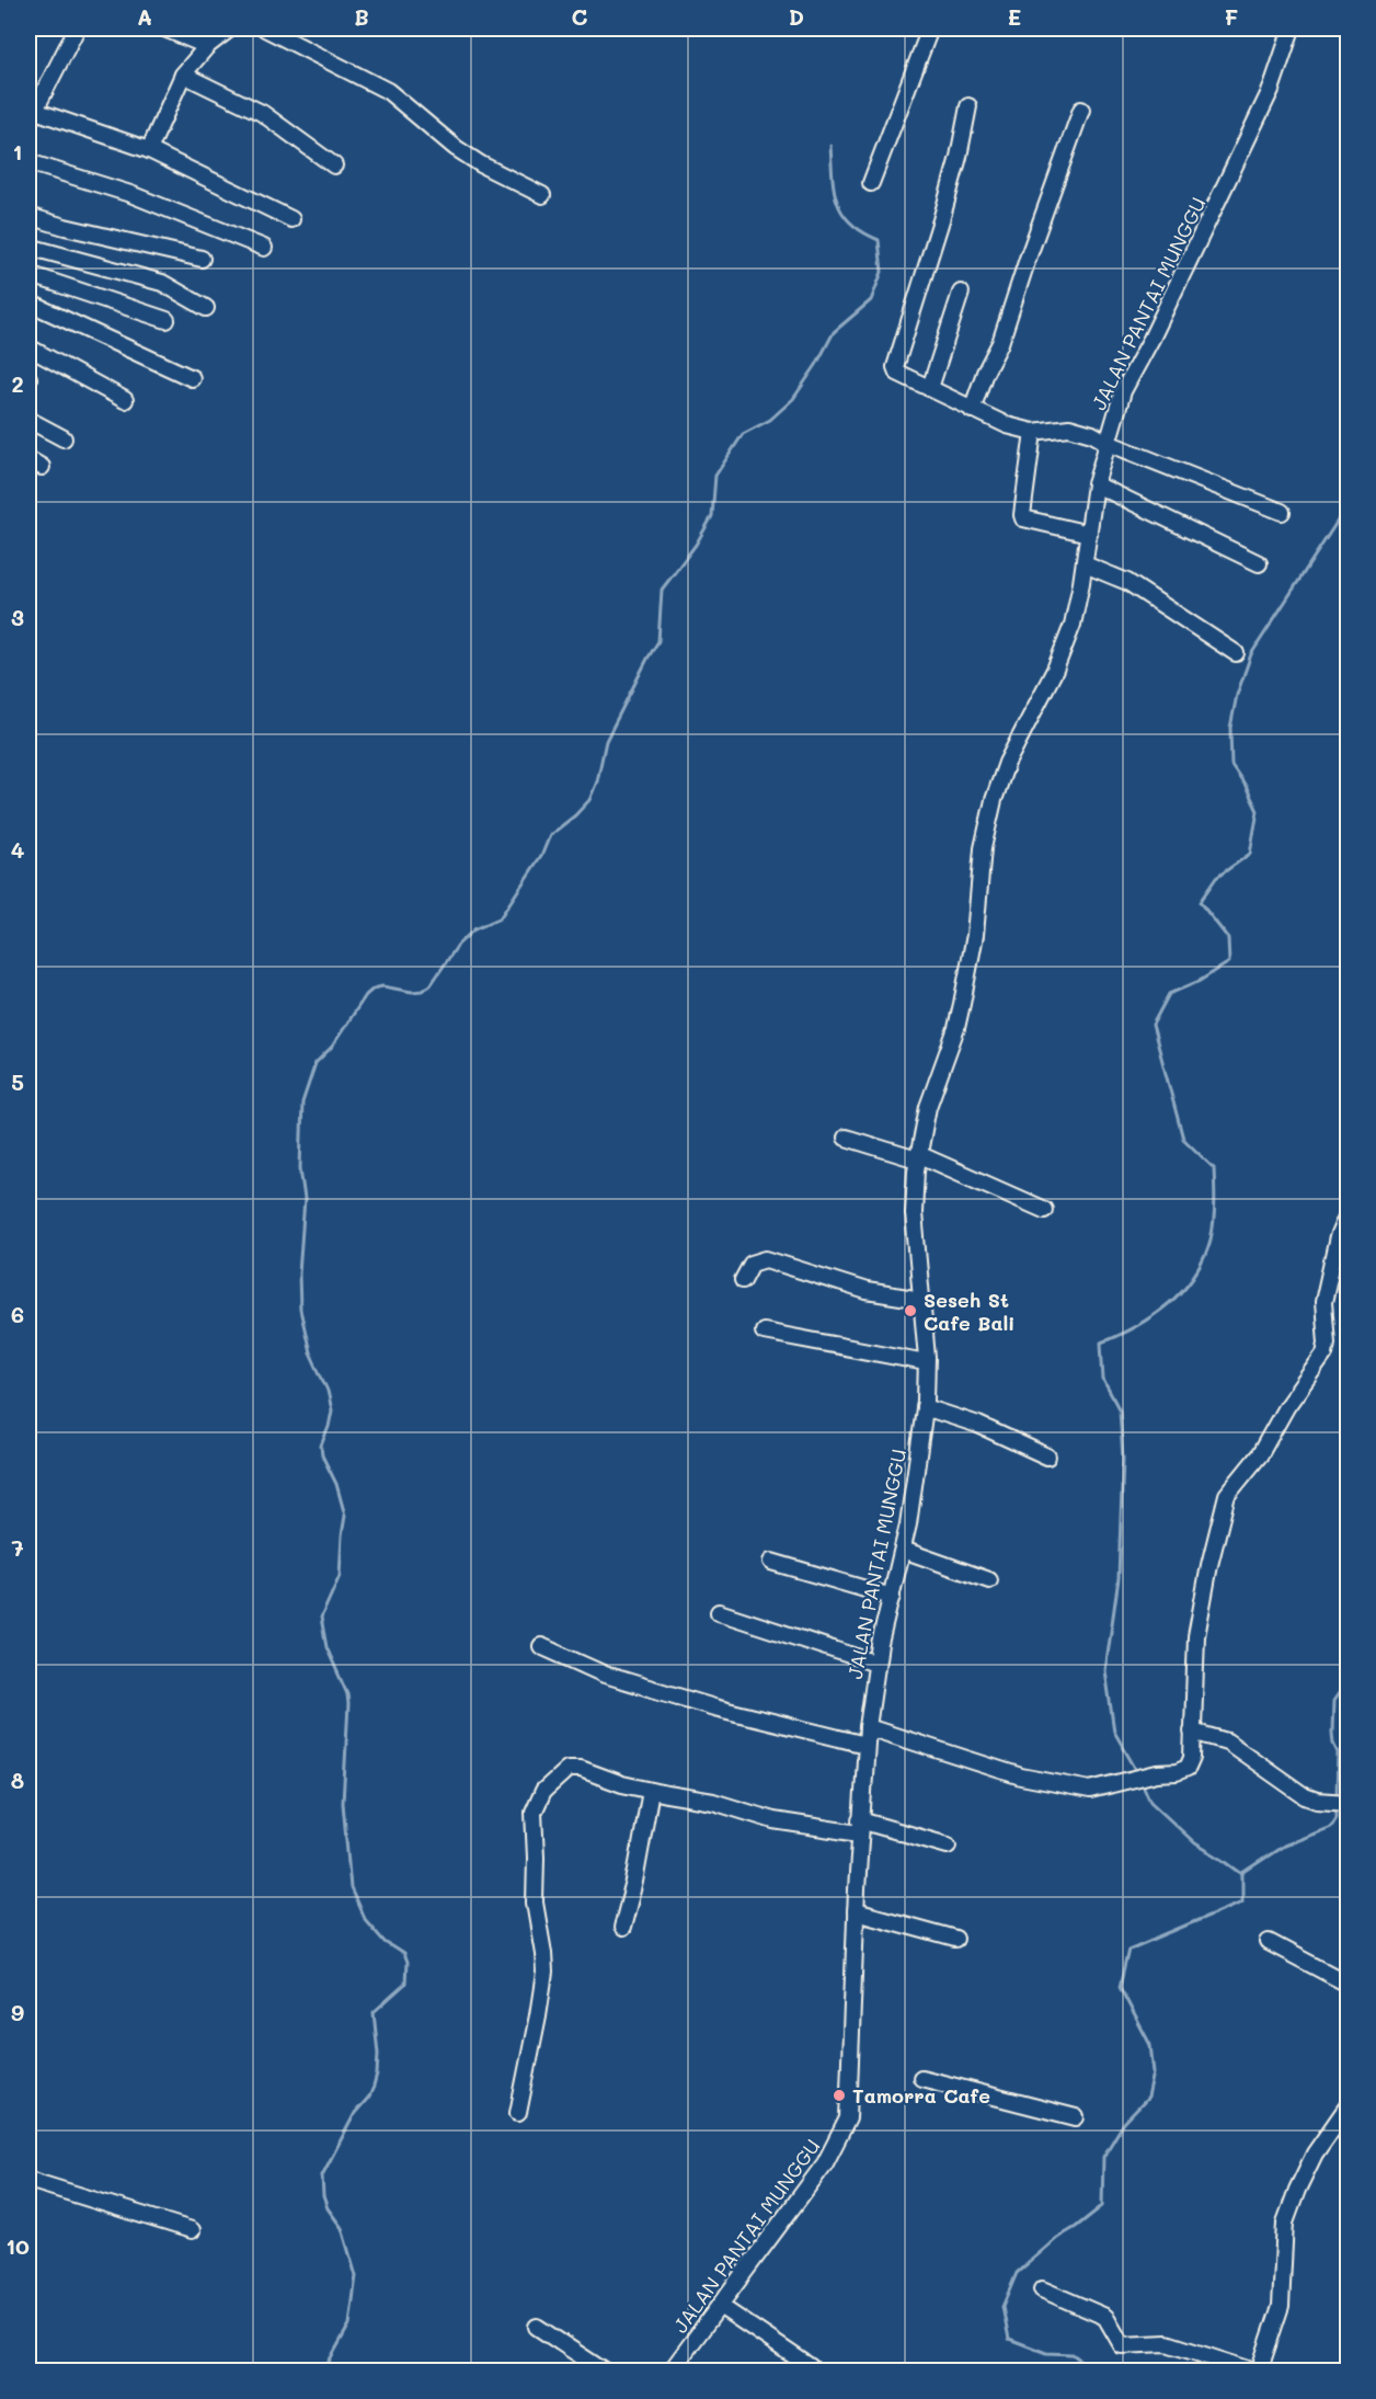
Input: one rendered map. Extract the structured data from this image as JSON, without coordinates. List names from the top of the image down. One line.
{"streets":{"street":["JALAN PANTAI MUNGGU"]},"places":["Seseh St Cafe Bali","Tamorra Cafe"],"grid":{"columns":["A","B","C","D","E","F"],"rows":["1","2","3","4","5","6","7","8","9","10"]}}
